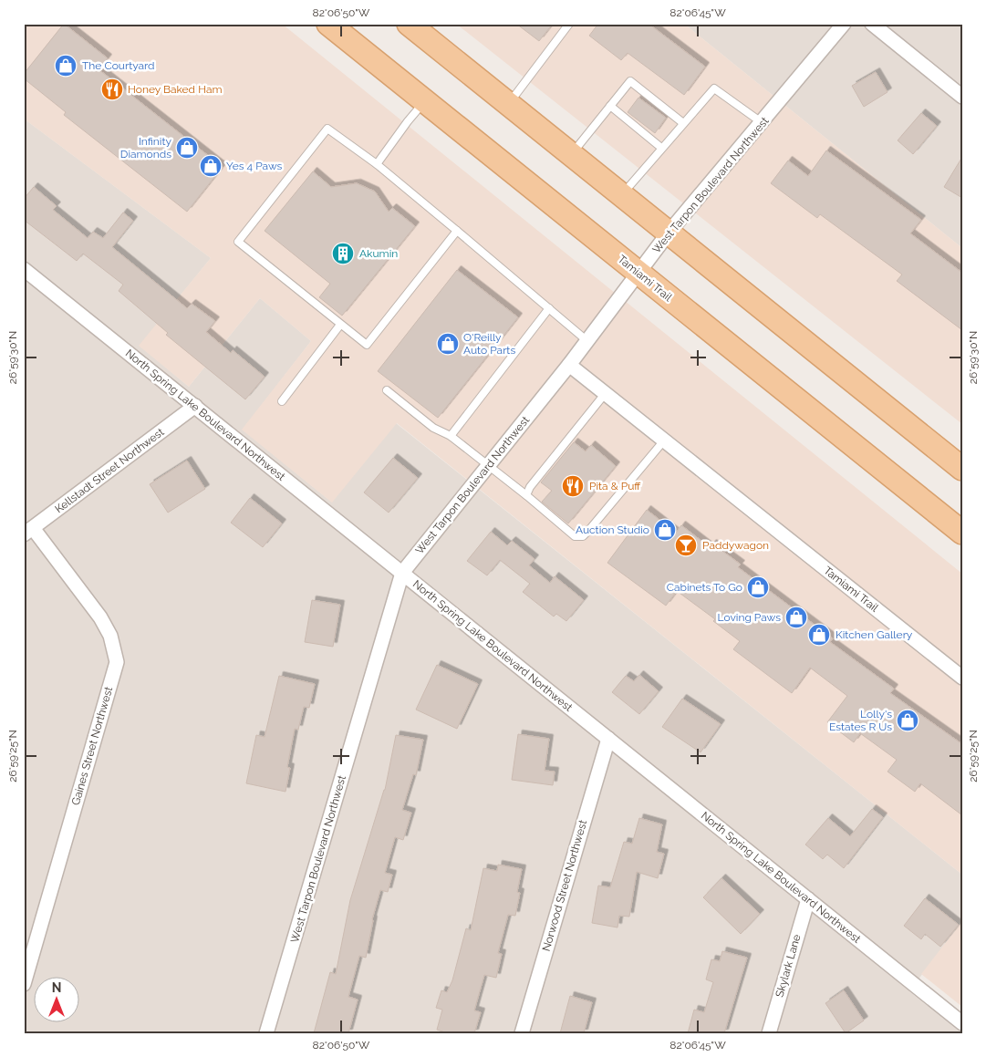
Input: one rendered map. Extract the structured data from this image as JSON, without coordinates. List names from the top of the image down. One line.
{"streets":{"main road":["Tamiami Trail"],"street":["West Tarpon Boulevard Northwest","North Spring Lake Boulevard Northwest","Kellstadt Street Northwest","Gaines Street Northwest","Norwood Street Northwest","Skylark Lane"]},"crossings":[["West Tarpon Boulevard Northwest","Tamiami Trail"],["West Tarpon Boulevard Northwest","North Spring Lake Boulevard Northwest"],["North Spring Lake Boulevard Northwest","Kellstadt Street Northwest"],["North Spring Lake Boulevard Northwest","Norwood Street Northwest"],["North Spring Lake Boulevard Northwest","Skylark Lane"],["Kellstadt Street Northwest","Gaines Street Northwest"]],"places":{"shop":["The Courtyard","Infinity Diamonds","Yes 4 Paws","O'Reilly Auto Parts","Auction Studio","Cabinets To Go","Loving Paws","Kitchen Gallery","Lolly's Estates R Us"],"restaurant":["Honey Baked Ham","Pita & Puff"],"building":["Akumin"],"bar":["Paddywagon"]},"north":"top","coordinates":["82°06'50\"W","82°06'45\"W","26°59'30\"N","26°59'25\"N"]}
